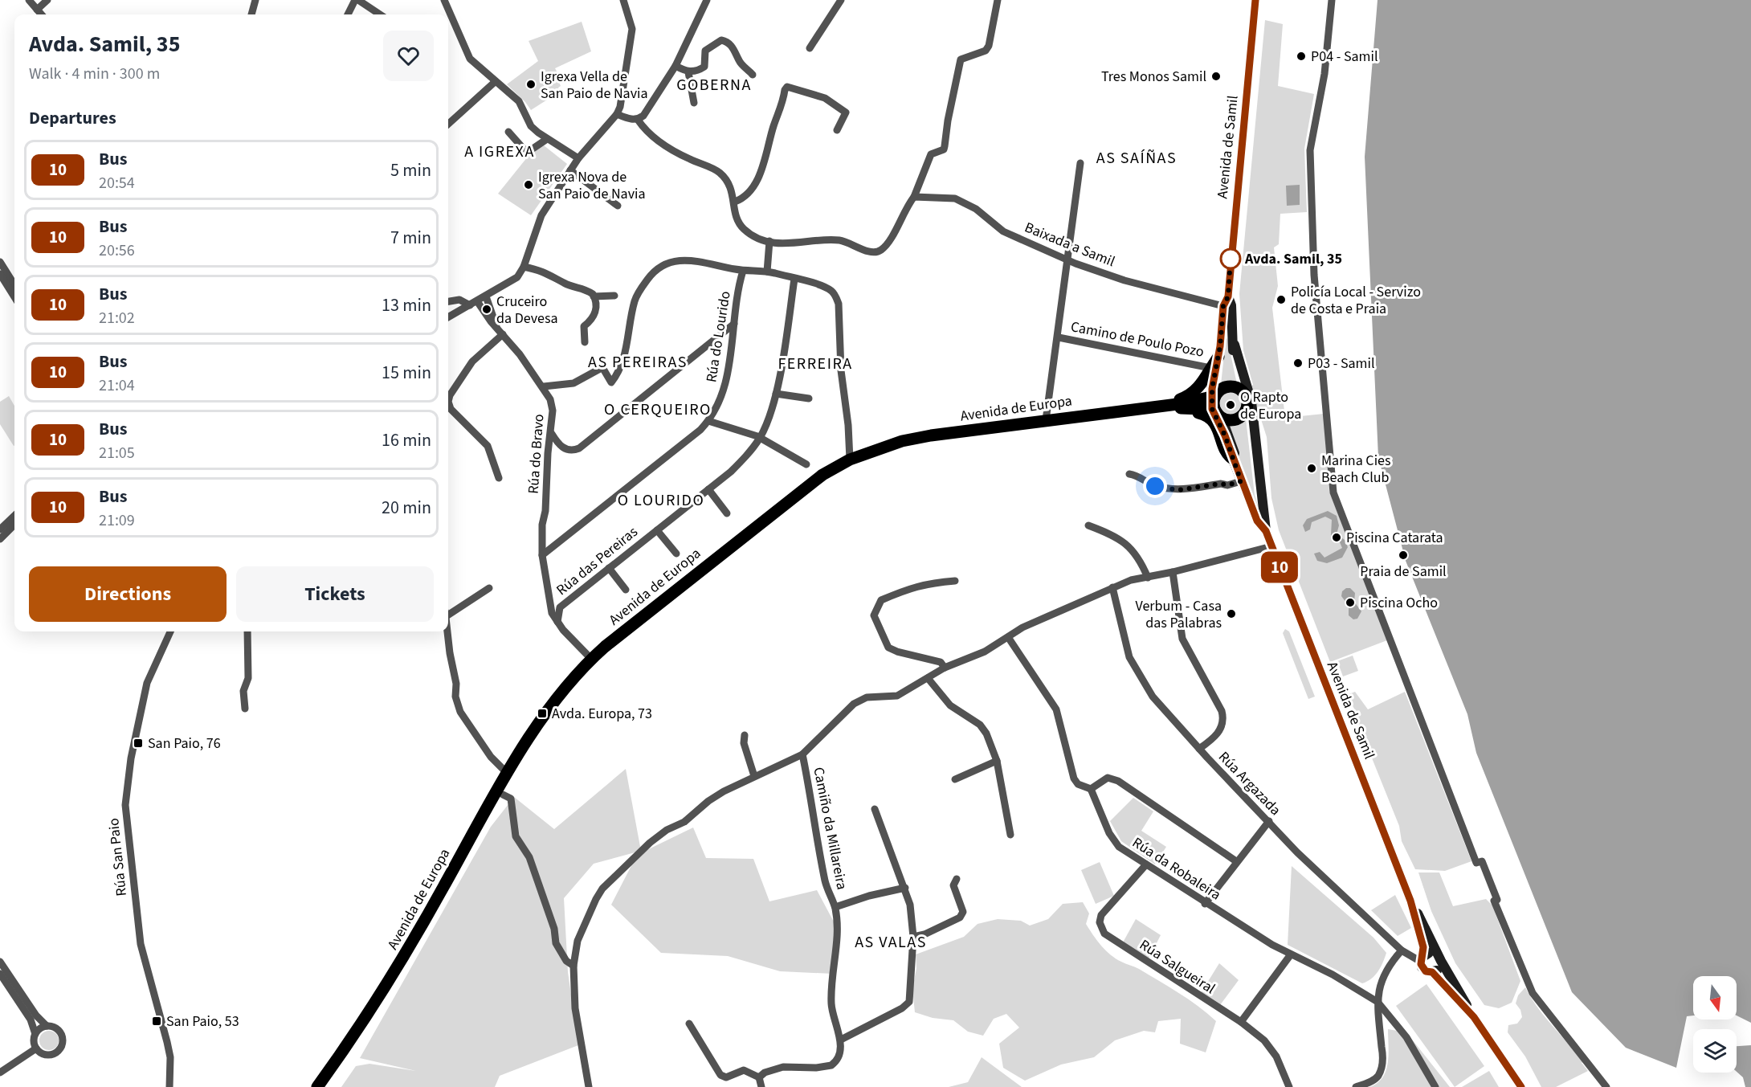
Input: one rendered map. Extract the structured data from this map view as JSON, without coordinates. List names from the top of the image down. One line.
{"streets":{"main road":["Avenida de Europa"],"street":["Avenida de Samil","Baixada a Samil","Rúa do Lourido","Camino de Poulo Pozo","Rúa do Bravo","Rúa das Pereiras","Rúa Argazada","Camiño da Millareira","Rúa San Paio","Rúa da Robaleira","Rúa Salgueiral"]},"crossings":[["Avenida de Samil","Baixada a Samil"],["Avenida de Samil","Avenida de Europa"],["Avenida de Samil","Rúa Argazada"],["Rúa do Lourido","Rúa do Bravo"],["Avenida de Europa","Rúa do Bravo"],["Rúa da Robaleira","Rúa Salgueiral"]],"districts":["GOBERNA","A IGREXA","AS SAÍÑAS","AS PEREIRAS","FERREIRA","O CERQUEIRO","O LOURIDO","AS VALAS"],"places":{"other":["P04 - Samil","Tres Monos Samil","Igrexa Vella de San Paio de Navia","Igrexa Nova de San Paio de Navia","Avda. Samil, 35","Policía Local - Servizo de Costa e Praia","Cruceiro da Devesa","P03 - Samil","O Rapto de Europa","Marina Cies Beach Club","Piscina Catarata","Praia de Samil","Piscina Ocho","Verbum - Casa das Palabras"],"transit":["Avda. Europa, 73","San Paio, 76","San Paio, 53"]},"lines":["bus line 10"],"north":"bottom","page":{"on_map":"10","heading":[["Avda. Samil, 35","Walk · 4 min · 300 m"],"Departures"],"list":[{"mark":"10","name":"Bus","note":"20:54","value":"5 min"},{"mark":"10","name":"Bus","note":"20:56","value":"7 min"},{"mark":"10","name":"Bus","note":"21:02","value":"13 min"},{"mark":"10","name":"Bus","note":"21:04","value":"15 min"},{"mark":"10","name":"Bus","note":"21:05","value":"16 min"},{"mark":"10","name":"Bus","note":"21:09","value":"20 min"}],"buttons":["Directions","Tickets"]}}
